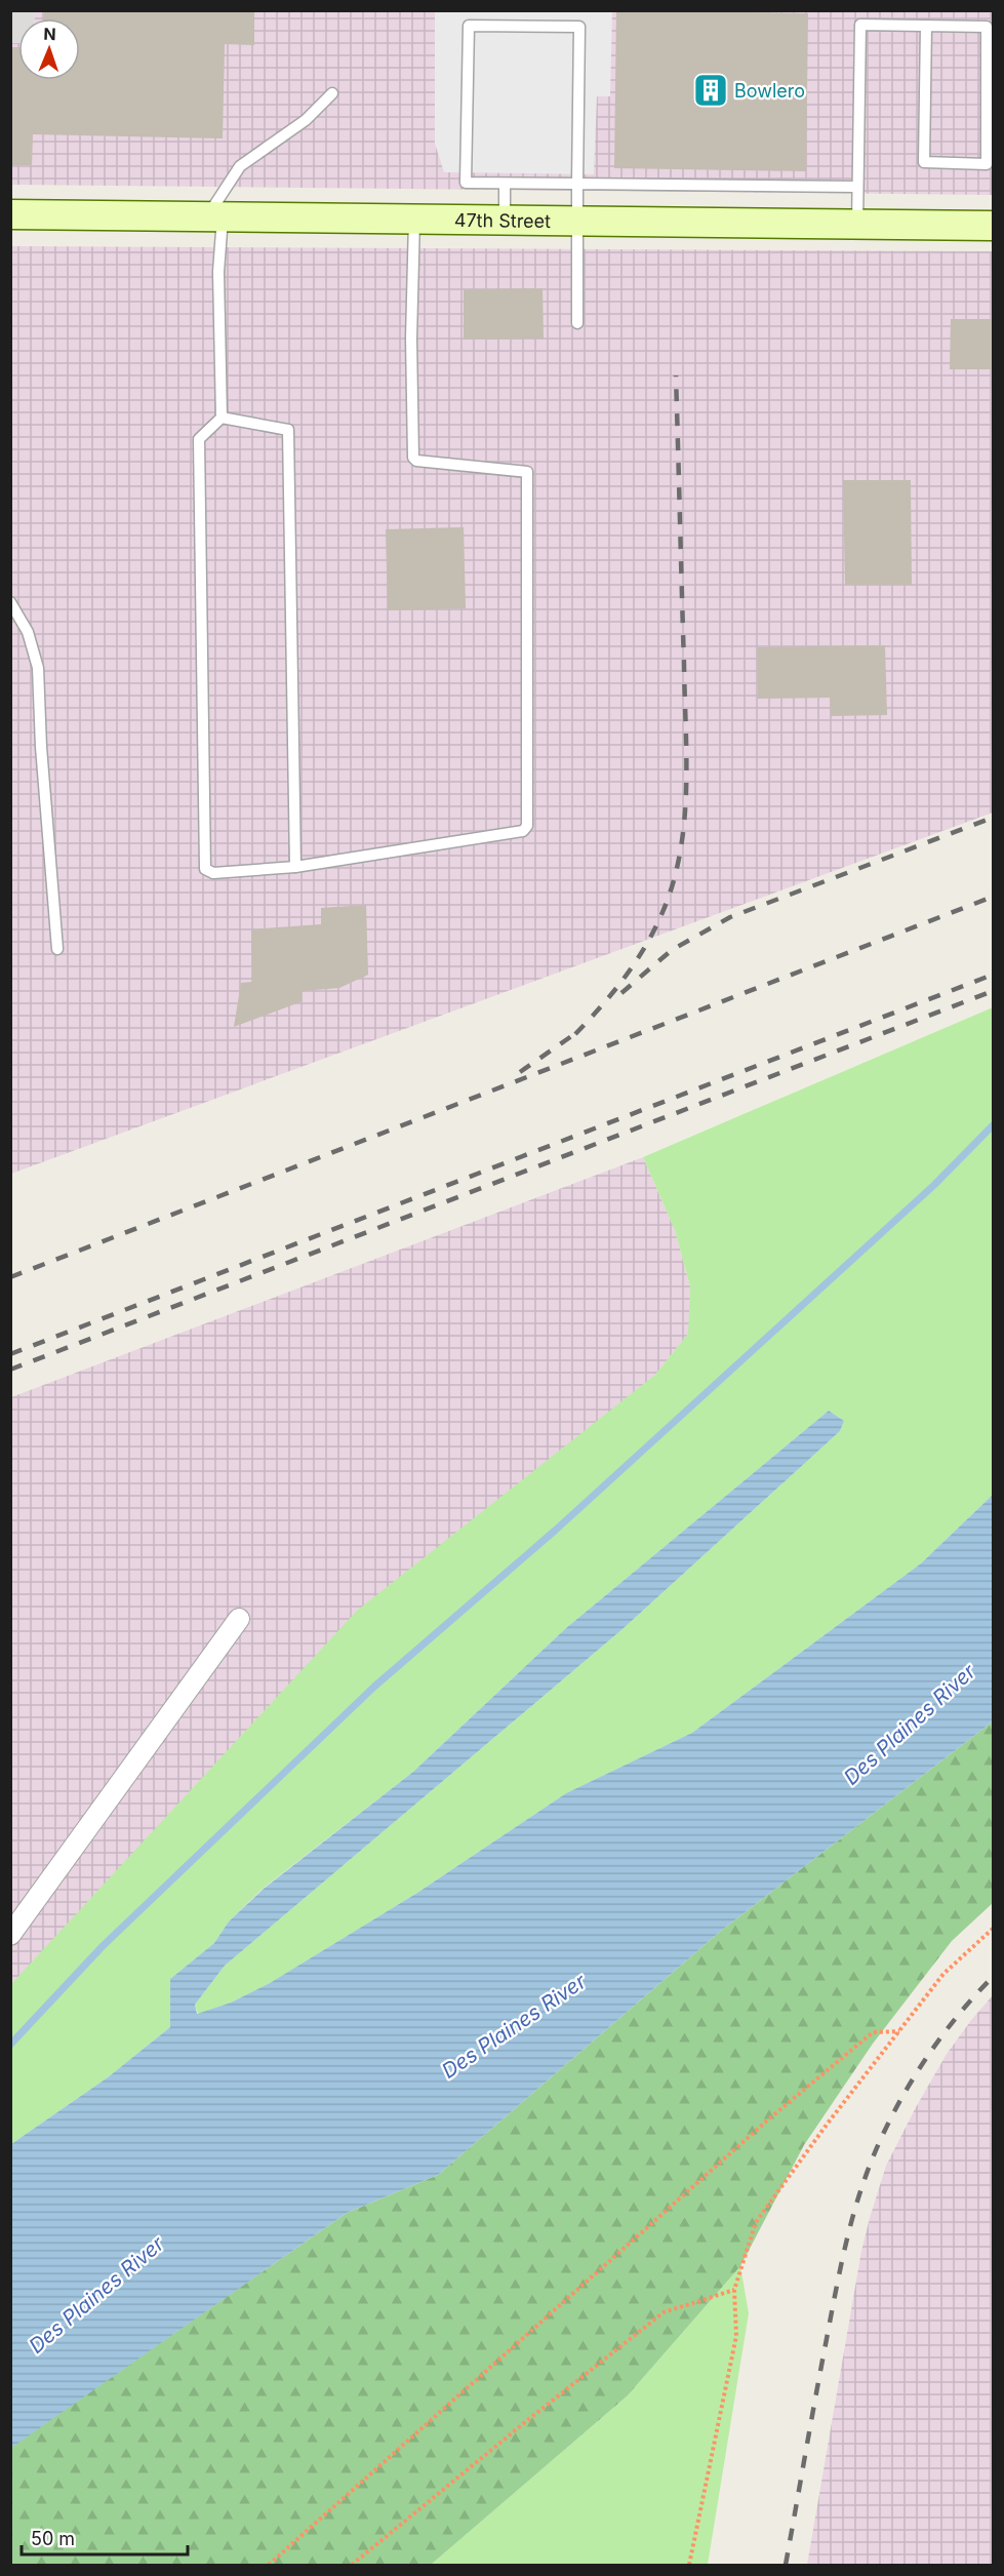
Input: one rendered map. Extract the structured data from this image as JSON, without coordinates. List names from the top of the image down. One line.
{"streets":{"main road":["47th Street"]},"water":["Des Plaines River"],"places":{"building":["Bowlero"]},"scale_bar":"50 m","north":"top"}
